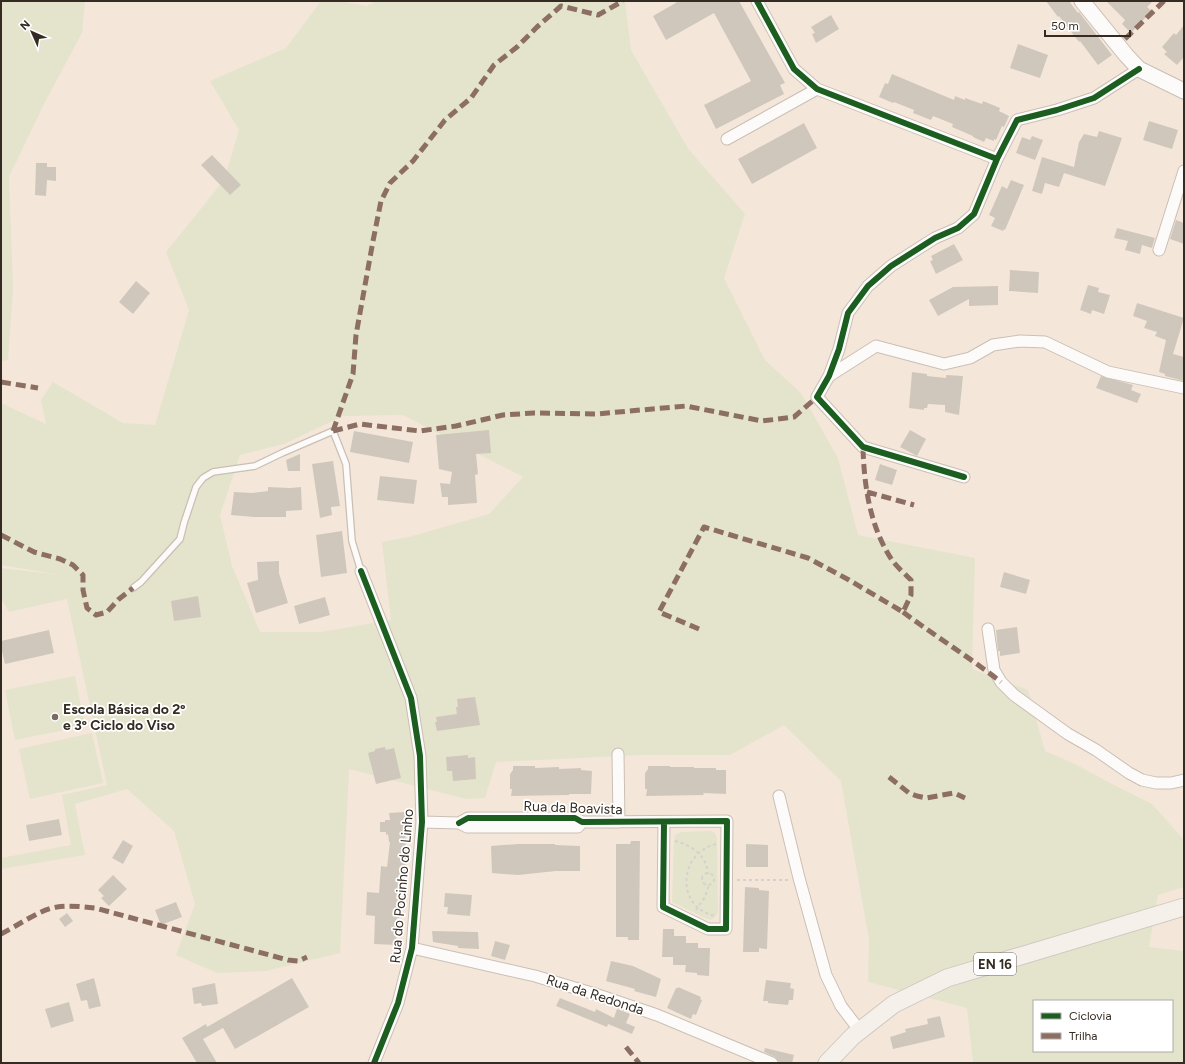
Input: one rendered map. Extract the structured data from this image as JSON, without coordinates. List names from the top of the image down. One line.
{"streets":{"main road":["EN 16"],"street":["Rua da Boavista","Rua do Pocinho do Linho","Rua da Redonda"]},"crossings":[["Rua da Boavista","Rua do Pocinho do Linho"],["Rua do Pocinho do Linho","Rua da Redonda"]],"places":["Escola Básica do 2º e 3º Ciclo do Viso"],"legend":["Ciclovia","Trilha"],"scale_bar":"50 m","north":"top left"}
